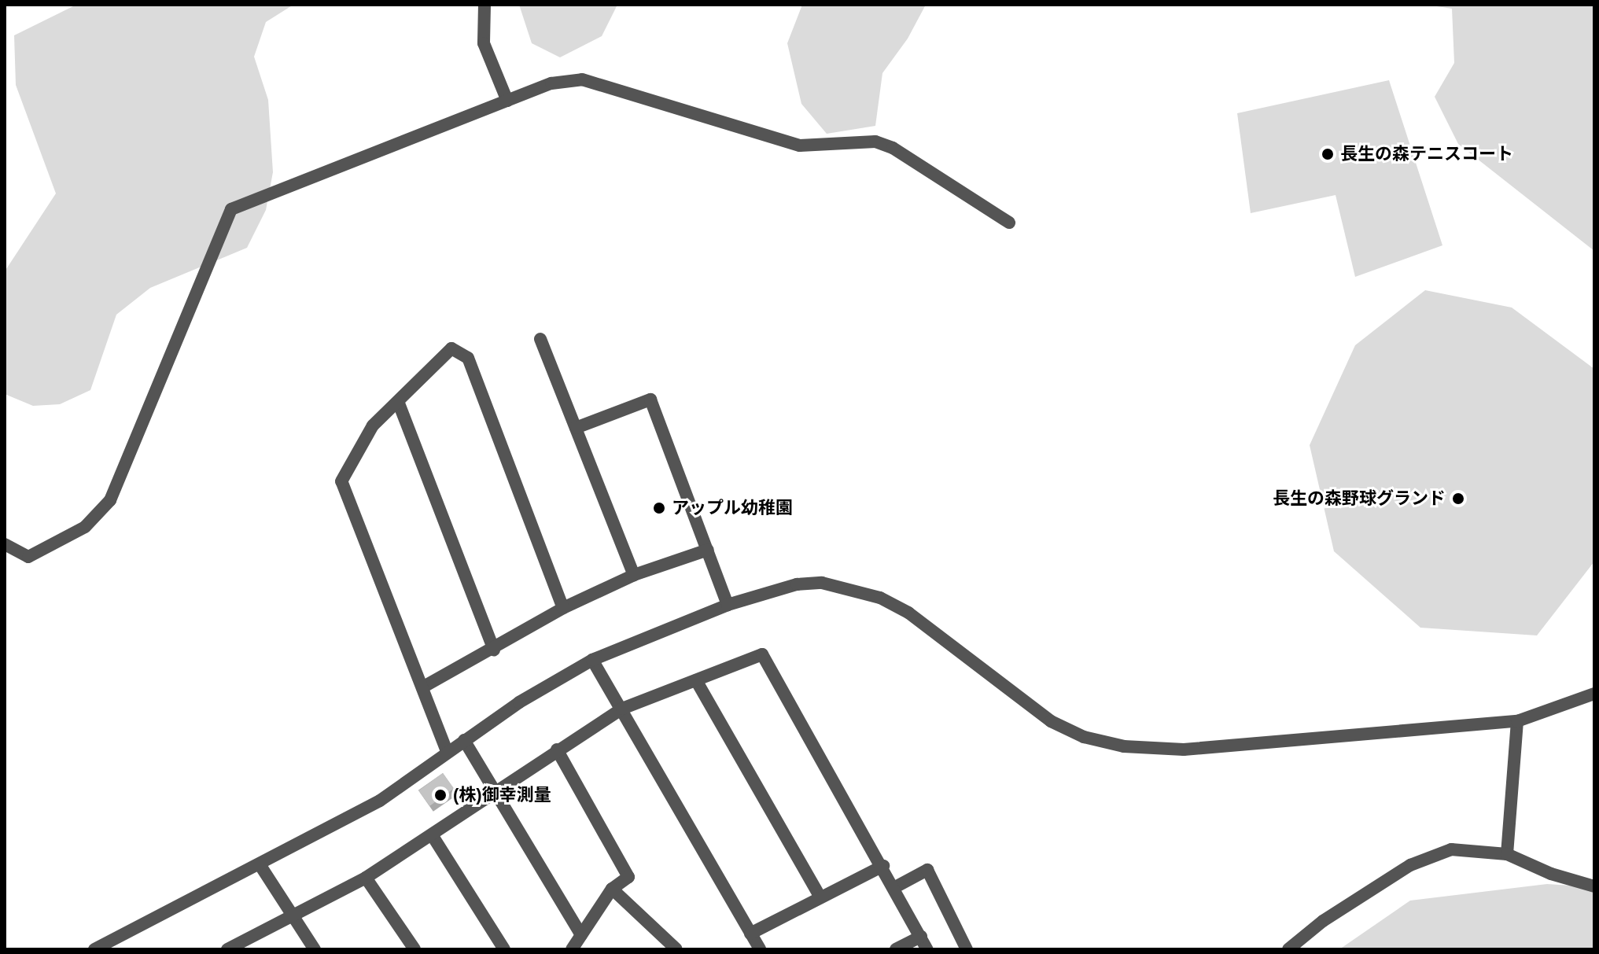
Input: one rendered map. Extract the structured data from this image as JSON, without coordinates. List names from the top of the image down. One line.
{"places":["長生の森テニスコート","長生の森野球グランド","アップル幼稚園","(株)御幸測量"]}
